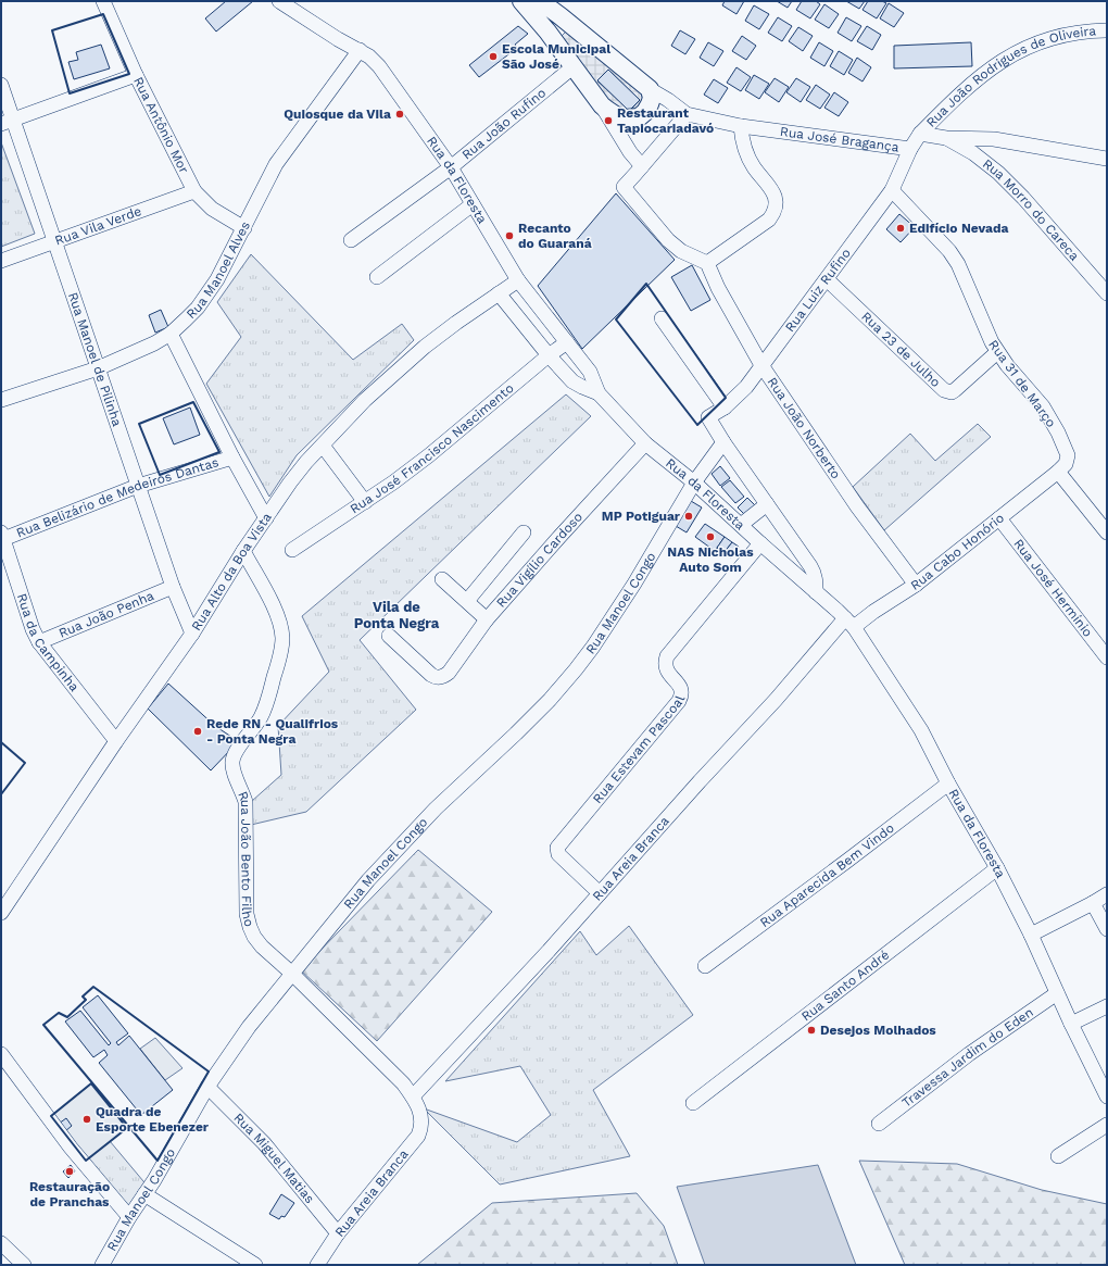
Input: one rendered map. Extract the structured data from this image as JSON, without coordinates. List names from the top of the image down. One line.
{"streets":{"street":["Rua João Rodrigues de Oliveira","Rua João Rufino","Rua Antônio Mor","Rua José Bragança","Rua da Floresta","Rua Morro do Careca","Rua Vila Verde","Rua Manoel Alves","Rua Luiz Rufino","Rua 23 de Julho","Rua Manoel de Pilinha","Rua 31 de Março","Rua João Norberto","Rua José Francisco Nascimento","Rua Belizário de Medeiros Dantas","Rua Cabo Honório","Rua Vigílio Cardoso","Rua Alto da Boa Vista","Rua José Hermínio","Rua Manoel Congo","Rua João Penha","Rua da Campinha","Rua Estevam Pascoal","Rua João Bento Filho","Rua Areia Branca","Rua Aparecida Bem Vindo","Rua Santo André","Travessa Jardim do Eden","Rua Miguel Matias"]},"crossings":[["Rua João Rodrigues de Oliveira","Rua José Bragança"],["Rua João Rufino","Rua da Floresta"],["Rua Antônio Mor","Rua Vila Verde"],["Rua Antônio Mor","Rua Manoel Alves"],["Rua José Bragança","Rua Luiz Rufino"],["Rua José Bragança","Rua João Norberto"],["Rua da Floresta","Rua Manoel Alves"],["Rua da Floresta","Rua José Francisco Nascimento"],["Rua da Floresta","Rua Cabo Honório"],["Rua da Floresta","Rua Vigílio Cardoso"],["Rua da Floresta","Rua Alto da Boa Vista"],["Rua da Floresta","Rua Manoel Congo"],["Rua da Floresta","Rua Estevam Pascoal"],["Rua da Floresta","Rua Areia Branca"],["Rua da Floresta","Rua Aparecida Bem Vindo"],["Rua da Floresta","Rua Santo André"],["Rua da Floresta","Travessa Jardim do Eden"],["Rua Vila Verde","Rua Manoel de Pilinha"],["Rua Manoel Alves","Rua Manoel de Pilinha"],["Rua Luiz Rufino","Rua 23 de Julho"],["Rua Luiz Rufino","Rua 31 de Março"],["Rua Luiz Rufino","Rua João Norberto"],["Rua 23 de Julho","Rua 31 de Março"],["Rua Manoel de Pilinha","Rua Belizário de Medeiros Dantas"],["Rua Manoel de Pilinha","Rua Alto da Boa Vista"],["Rua Manoel de Pilinha","Rua João Penha"],["Rua 31 de Março","Rua Cabo Honório"],["Rua João Norberto","Rua Cabo Honório"],["Rua Belizário de Medeiros Dantas","Rua da Campinha"],["Rua Cabo Honório","Rua José Hermínio"],["Rua Cabo Honório","Rua Areia Branca"],["Rua Alto da Boa Vista","Rua da Campinha"],["Rua Alto da Boa Vista","Rua João Bento Filho"],["Rua Manoel Congo","Rua João Bento Filho"],["Rua Manoel Congo","Rua Miguel Matias"],["Rua João Penha","Rua da Campinha"],["Rua Estevam Pascoal","Rua Areia Branca"],["Rua João Bento Filho","Rua Areia Branca"],["Rua Areia Branca","Rua Miguel Matias"]],"districts":["Vila de Ponta Negra"],"places":["Escola Municipal São José","Quiosque da Vila","Restaurant Tapiocariadavó","Edifício Nevada","Recanto do Guaraná","MP Potiguar","NAS Nicholas Auto Som","Rede RN - Qualifrios - Ponta Negra","Desejos Molhados","Quadra de Esporte Ebenezer","Restauração de Pranchas"]}
